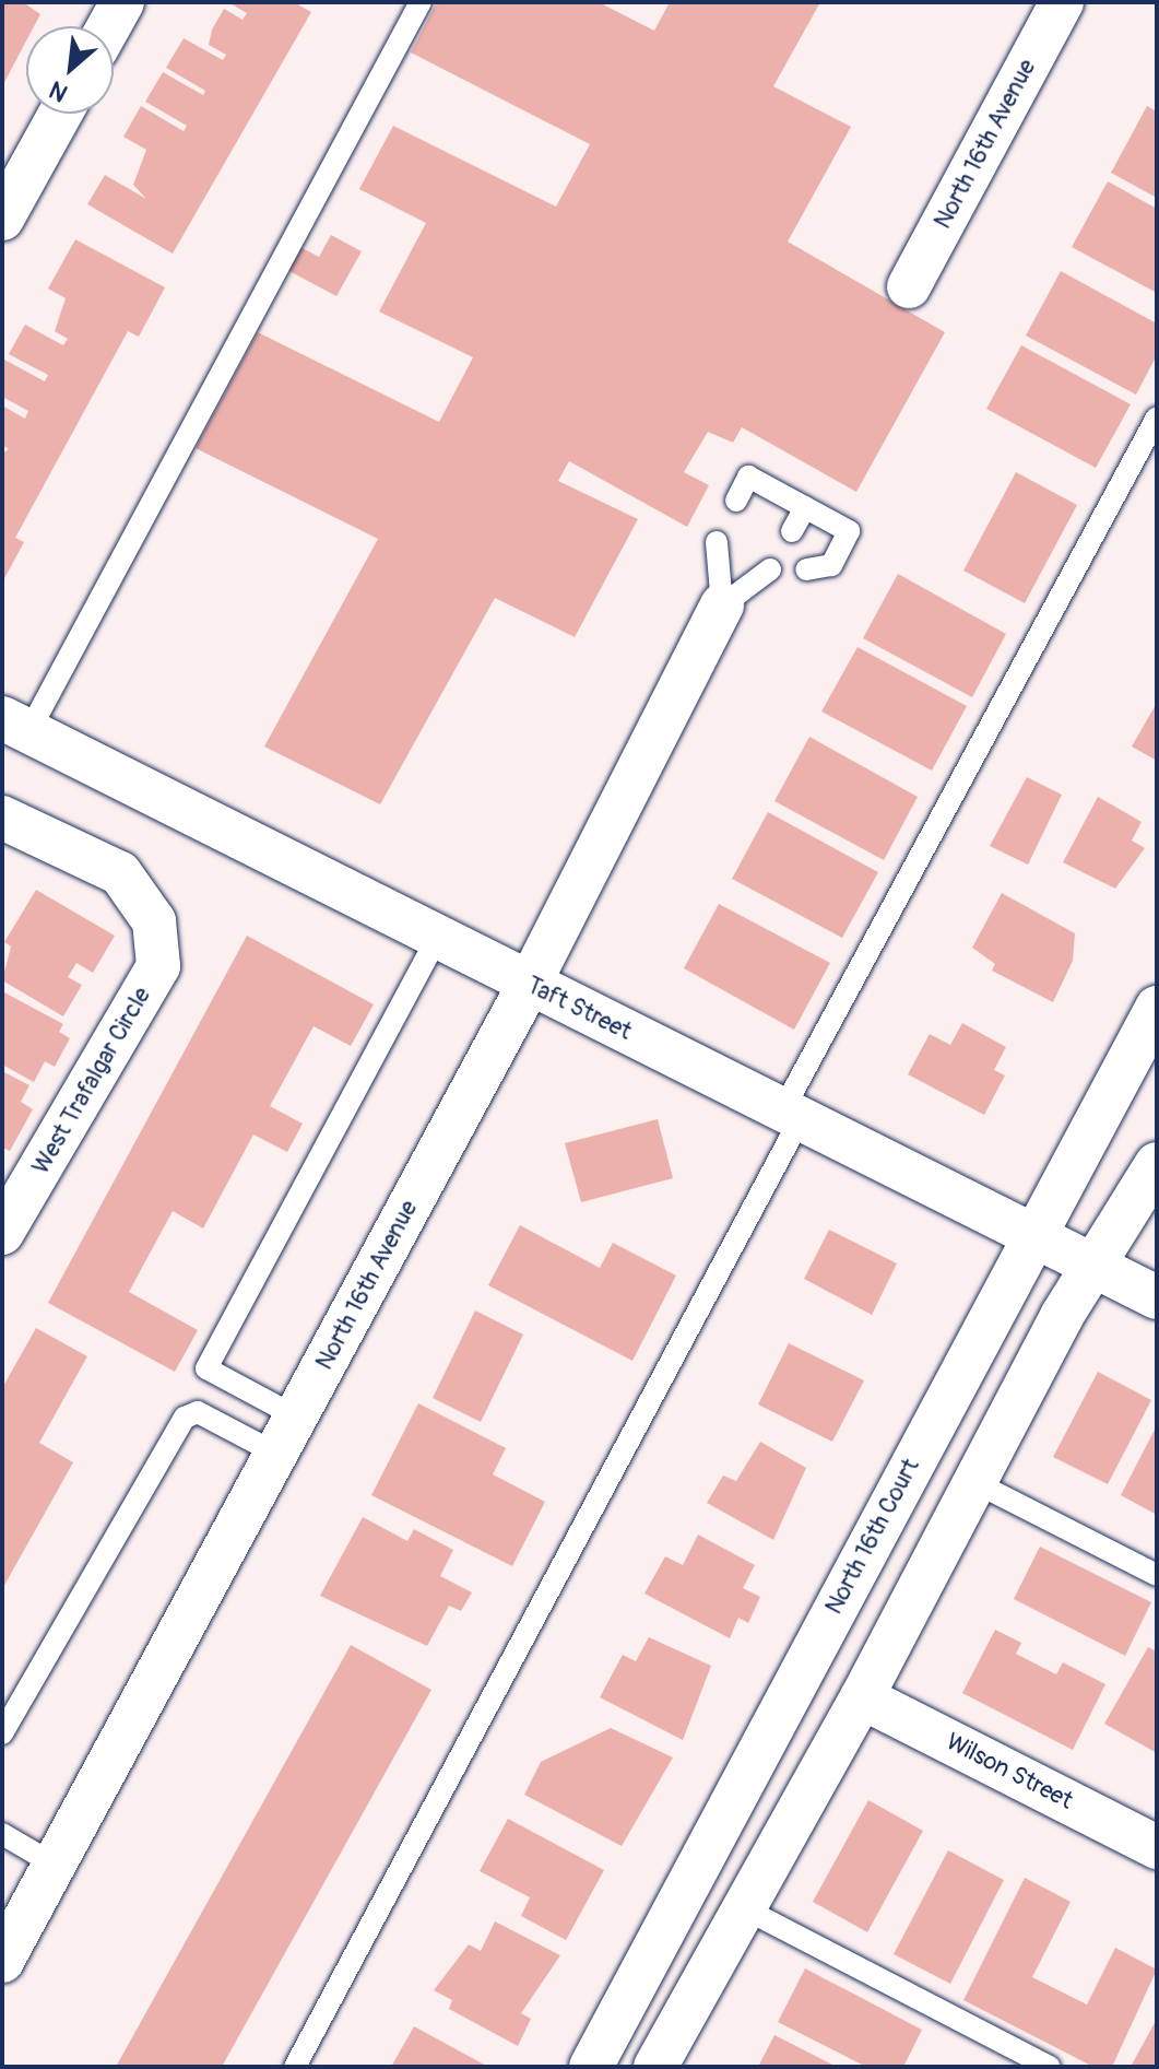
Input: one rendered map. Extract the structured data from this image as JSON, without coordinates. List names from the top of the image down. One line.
{"streets":{"street":["North 16th Avenue","Taft Street","West Trafalgar Circle","North 16th Court","Wilson Street"]},"crossings":[["North 16th Avenue","Taft Street"],["Taft Street","North 16th Court"]],"north":"bottom left"}
